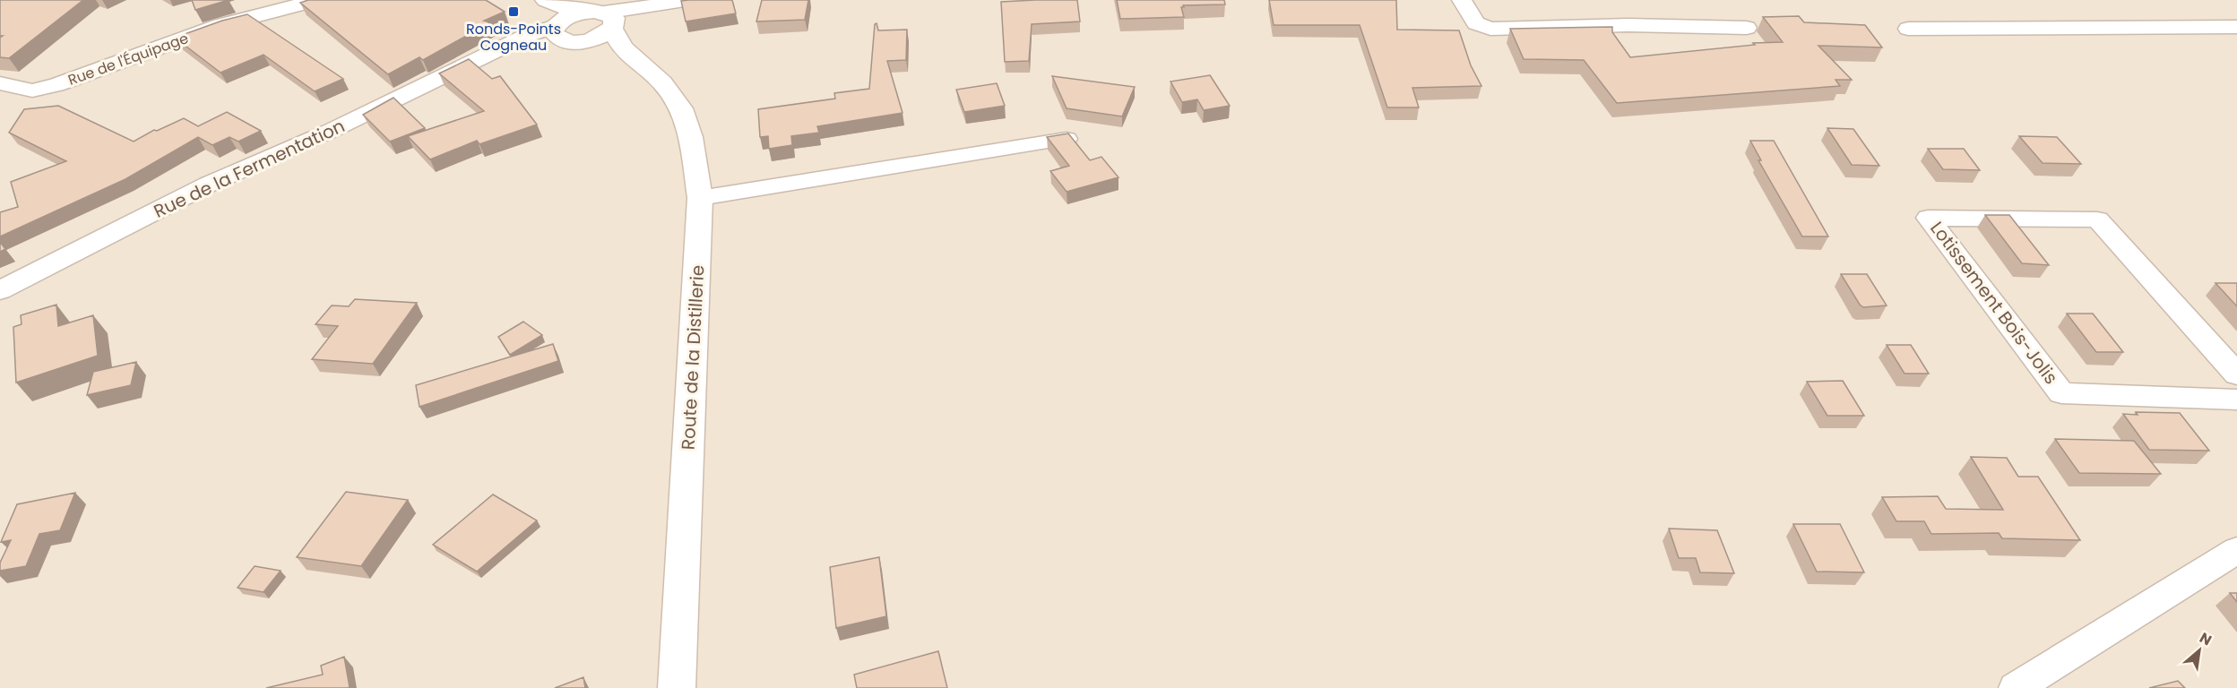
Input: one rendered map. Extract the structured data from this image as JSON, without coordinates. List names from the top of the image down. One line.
{"streets":{"street":["Rue de l'Équipage","Rue de la Fermentation","Lotissement Bois-Jolis","Route de la Distillerie"]},"crossings":[["Rue de la Fermentation","Route de la Distillerie"]],"places":{"transit":["Ronds-Points Cogneau"]},"north":"top right"}
